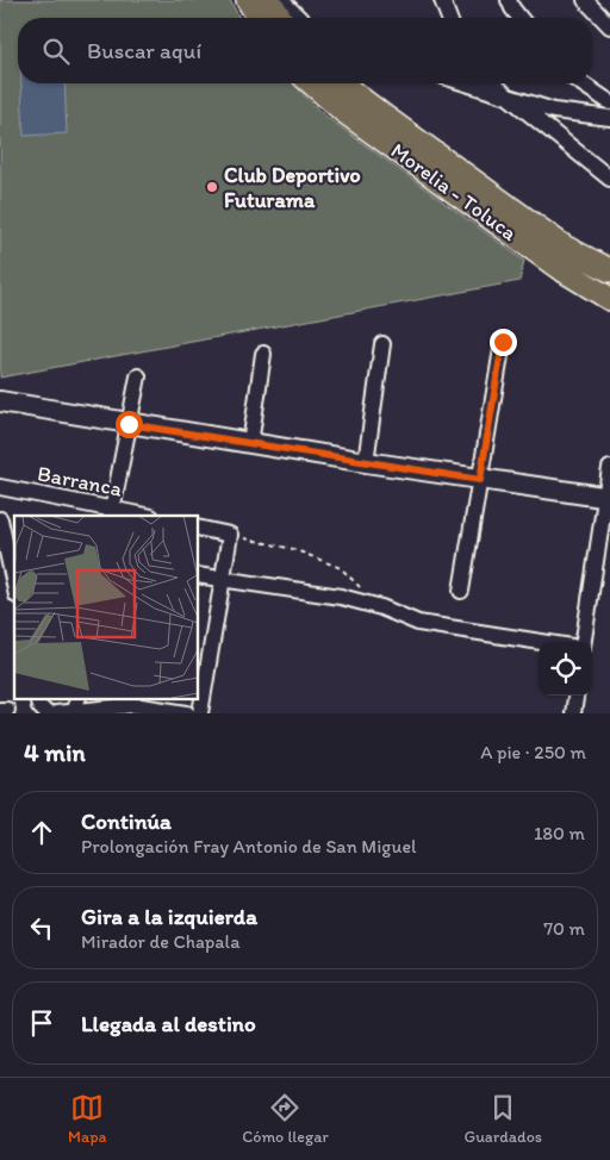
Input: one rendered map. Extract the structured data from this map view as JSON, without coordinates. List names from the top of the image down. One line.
{"streets":{"main road":["Morelia - Toluca"],"street":["Barranca"]},"places":["Club Deportivo Futurama"],"page":{"search":"Buscar aquí","heading":["4 min","A pie · 250 m"],"list":[["Continúa","Prolongación Fray Antonio de San Miguel","180 m"],["Gira a la izquierda","Mirador de Chapala","70 m"],"Llegada al destino"],"nav":["Mapa","Cómo llegar","Guardados"]}}
